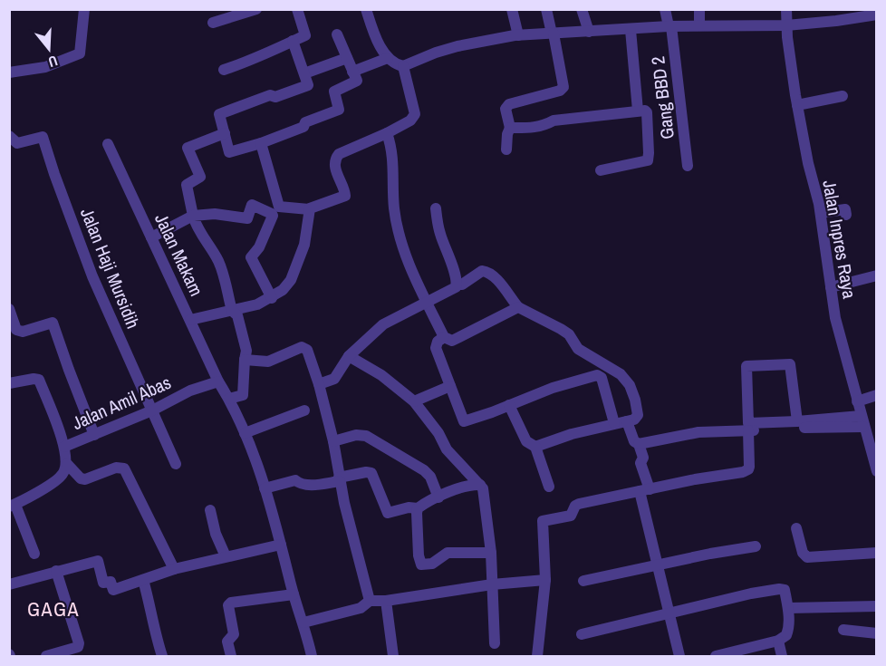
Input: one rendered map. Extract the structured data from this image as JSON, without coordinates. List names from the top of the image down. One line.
{"streets":{"street":["Gang BBD 2","Jalan Inpres Raya","Jalan Makam","Jalan Haji Mursidih","Jalan Amil Abas"]},"crossings":[["Jalan Makam","Jalan Amil Abas"],["Jalan Haji Mursidih","Jalan Amil Abas"]],"districts":["GAGA"],"north":"bottom"}
